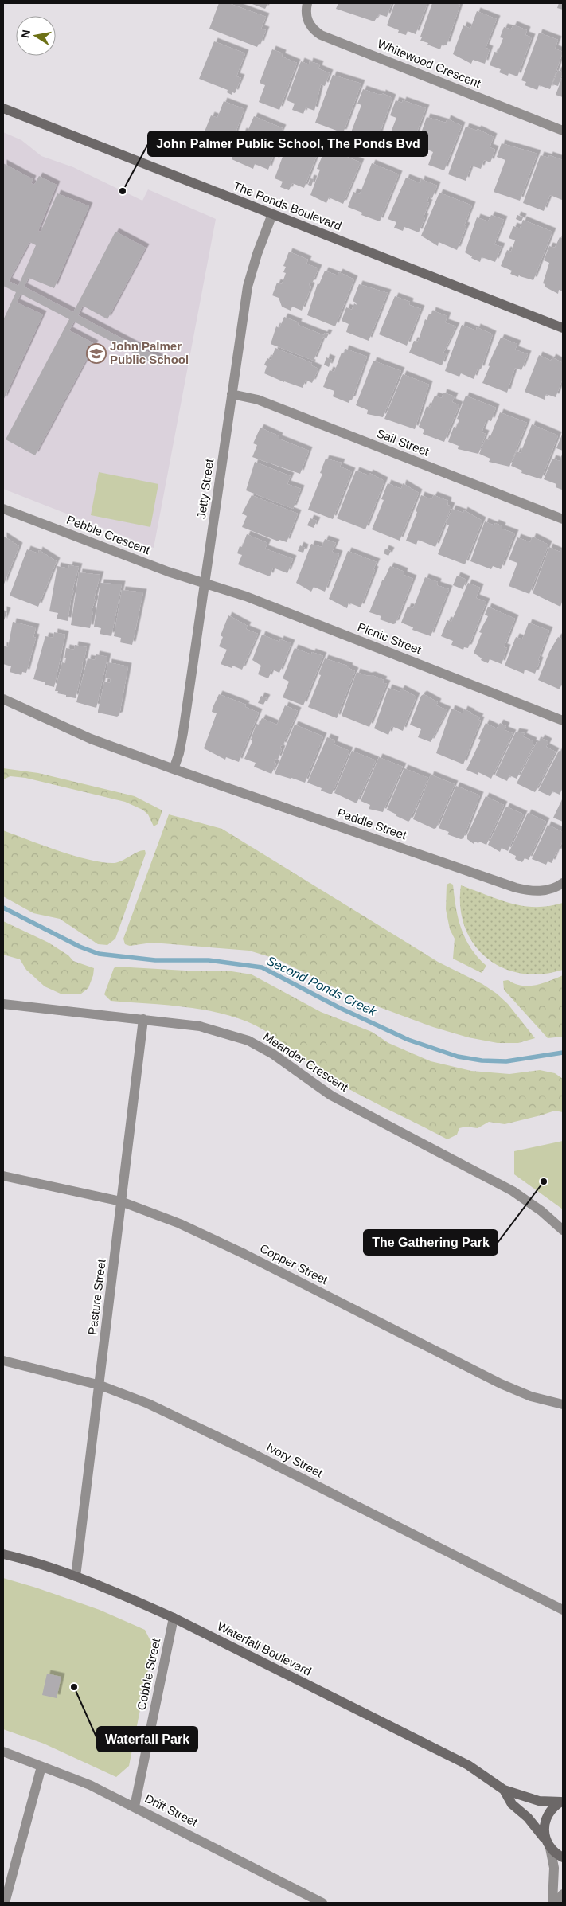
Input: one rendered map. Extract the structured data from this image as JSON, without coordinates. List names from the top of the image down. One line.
{"streets":{"street":["Whitewood Crescent","The Ponds Boulevard","Sail Street","Jetty Street","Pebble Crescent","Picnic Street","Paddle Street","Meander Crescent","Copper Street","Pasture Street","Ivory Street","Waterfall Boulevard","Cobble Street","Drift Street"]},"crossings":[["The Ponds Boulevard","Jetty Street"],["Sail Street","Jetty Street"],["Jetty Street","Pebble Crescent"],["Jetty Street","Picnic Street"],["Jetty Street","Paddle Street"],["Pebble Crescent","Picnic Street"],["Meander Crescent","Pasture Street"],["Copper Street","Pasture Street"],["Pasture Street","Ivory Street"],["Pasture Street","Waterfall Boulevard"],["Waterfall Boulevard","Cobble Street"],["Cobble Street","Drift Street"]],"water":["Second Ponds Creek"],"places":{"other":["John Palmer Public School, The Ponds Bvd","The Gathering Park","Waterfall Park"],"school or university":["John Palmer Public School"]},"north":"left"}
